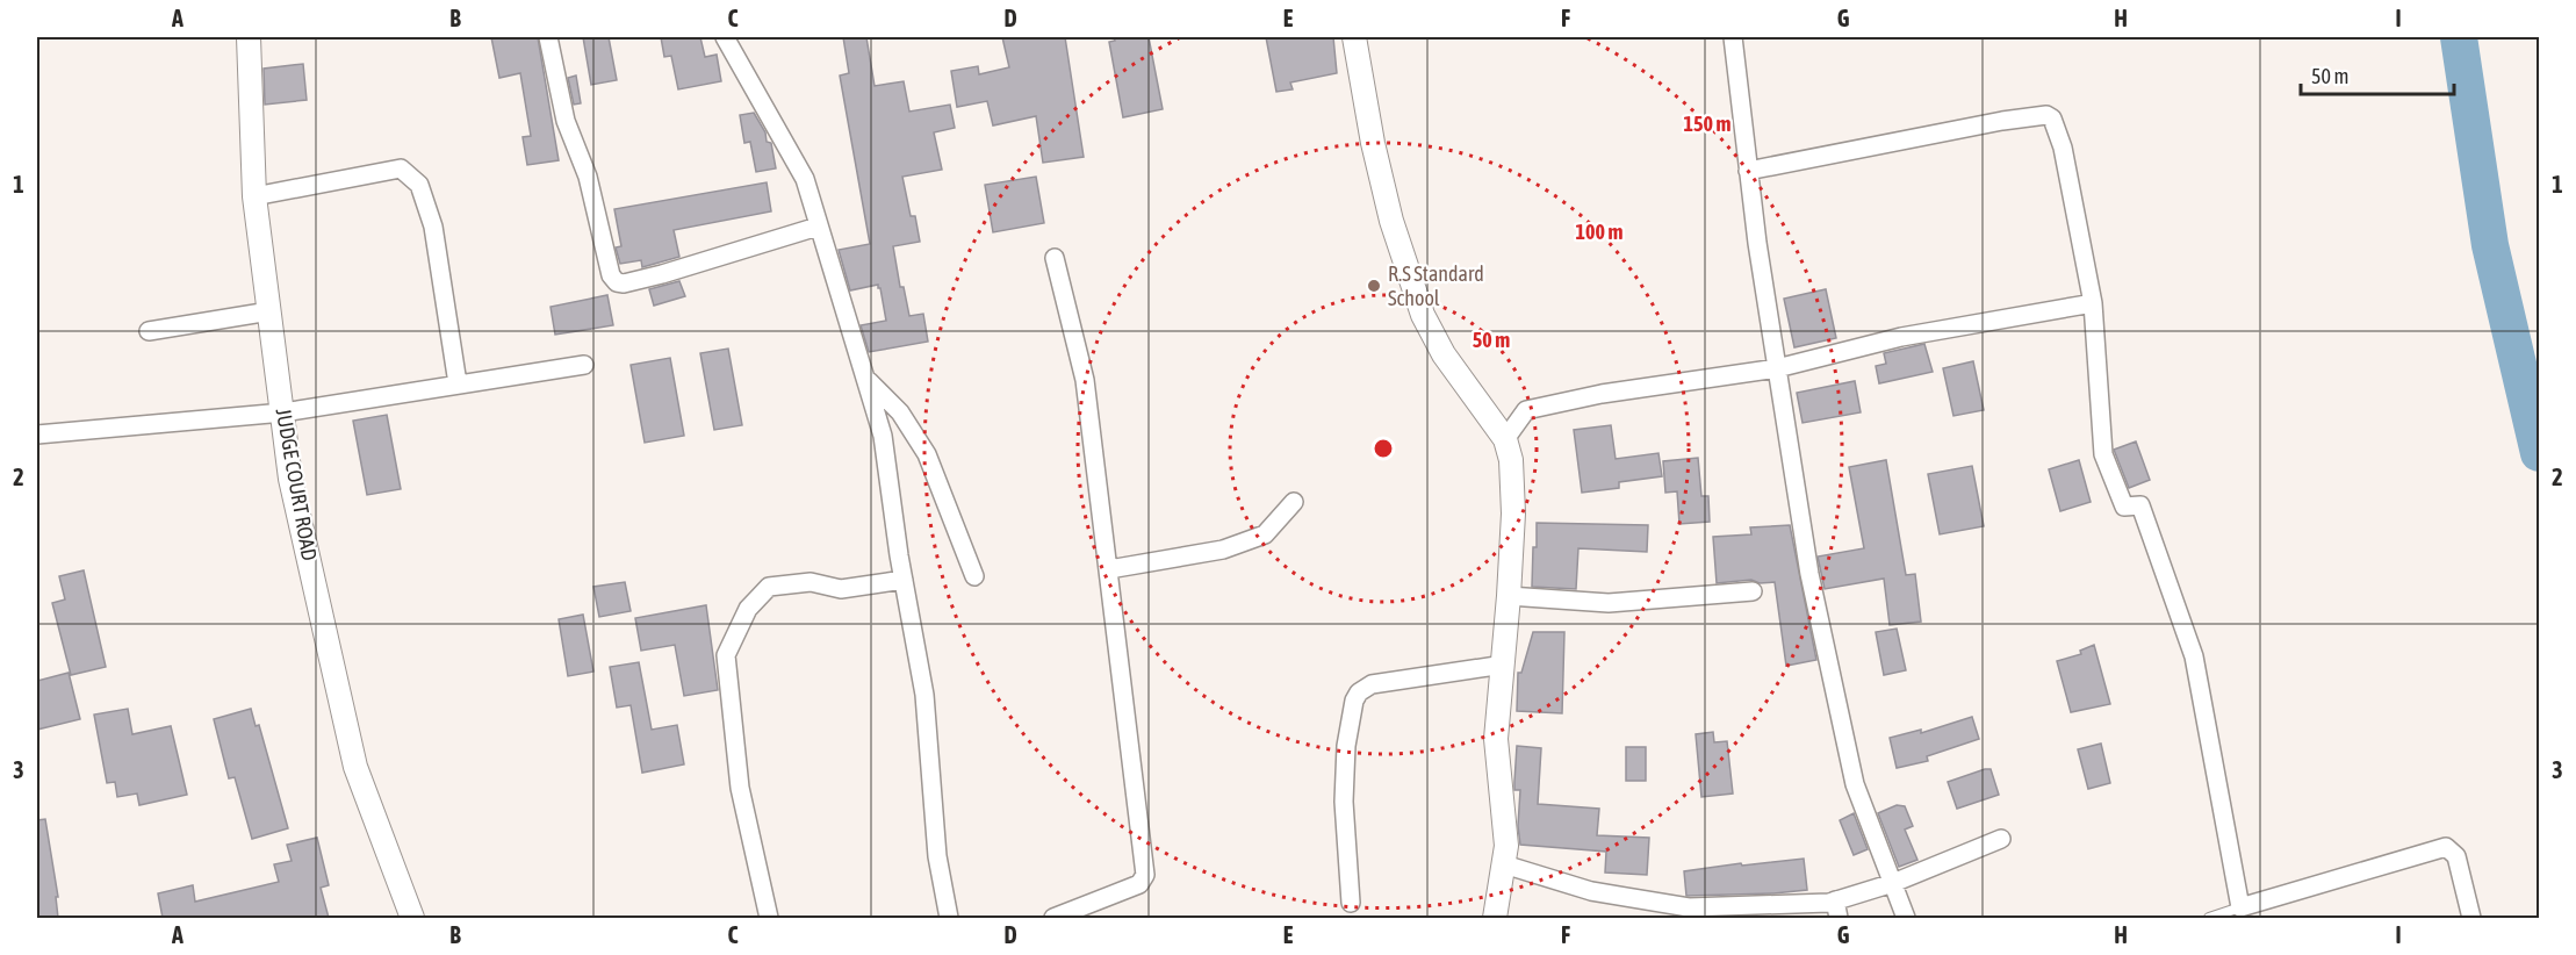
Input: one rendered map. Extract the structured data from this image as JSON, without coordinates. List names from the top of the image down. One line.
{"streets":{"street":["JUDGE COURT ROAD"]},"places":["R.S Standard School"],"scale_bar":"50 m","grid":{"columns":["A","B","C","D","E","F","G","H","I"],"rows":["1","2","3"]},"rings":["150 m","100 m","50 m"]}
